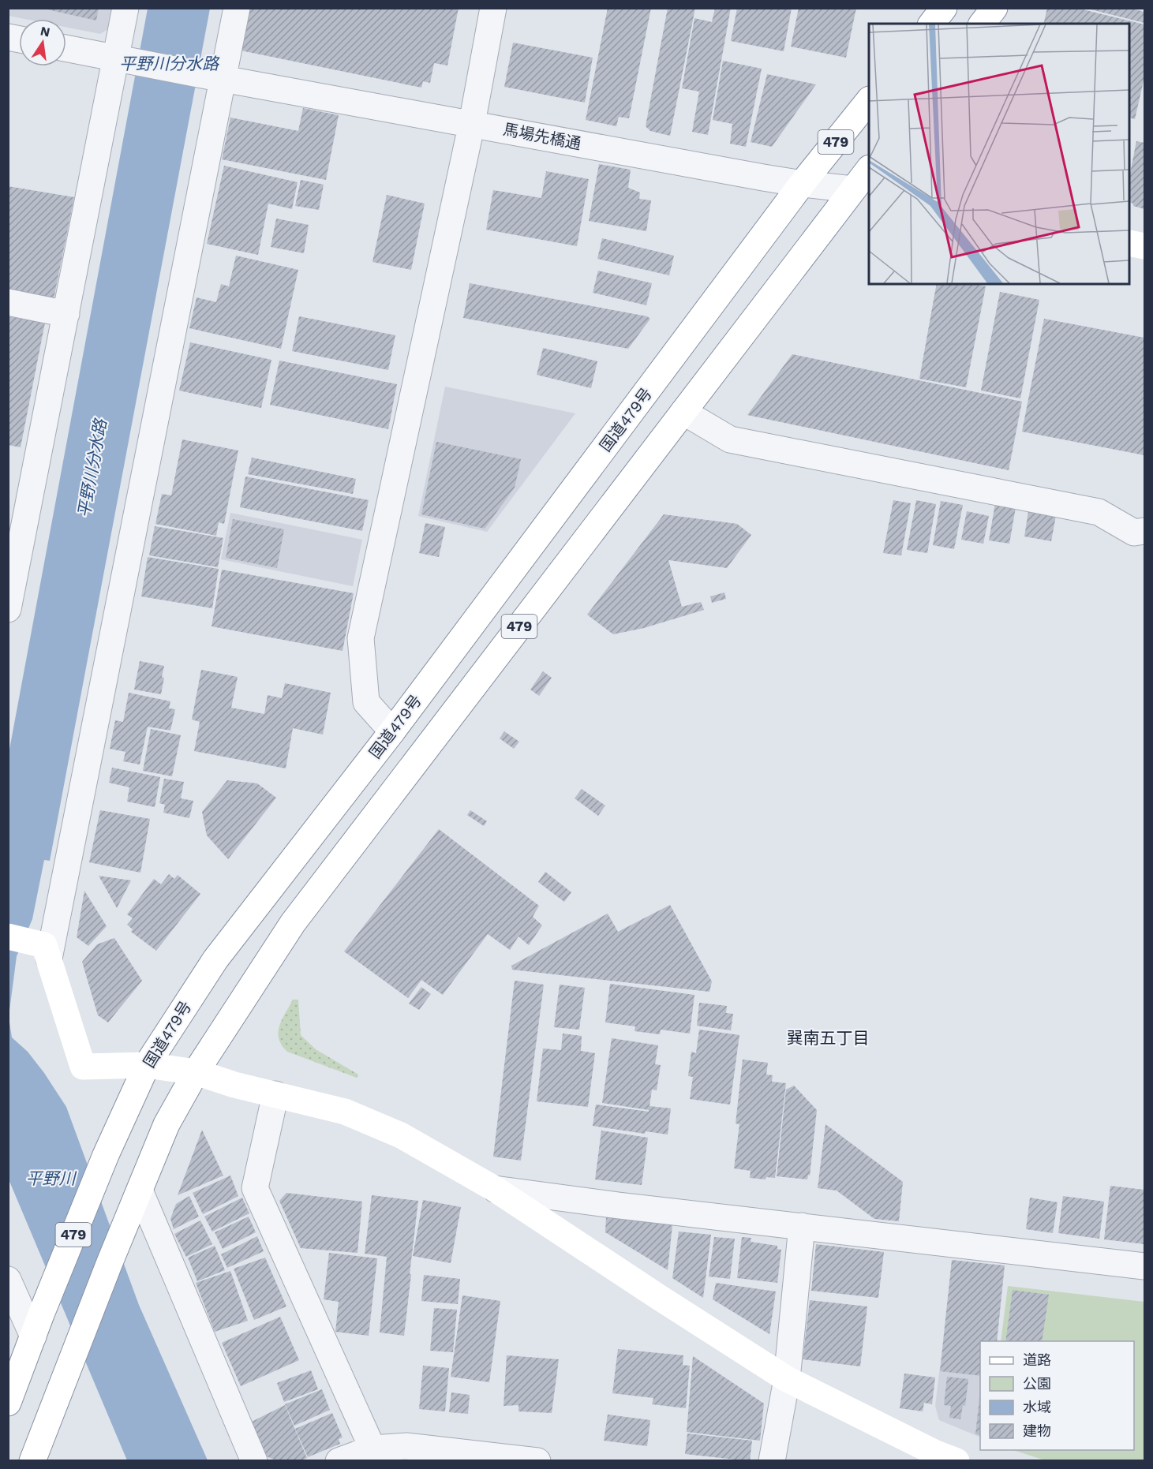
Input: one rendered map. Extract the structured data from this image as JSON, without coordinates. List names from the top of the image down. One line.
{"streets":{"main road":["479","国道479号"],"street":["馬場先橋通"]},"crossings":[["馬場先橋通","479"],["馬場先橋通","国道479号"]],"districts":["巽南五丁目"],"water":["平野川分水路","平野川"],"legend":["道路","公園","水域","建物"],"north":"top"}
